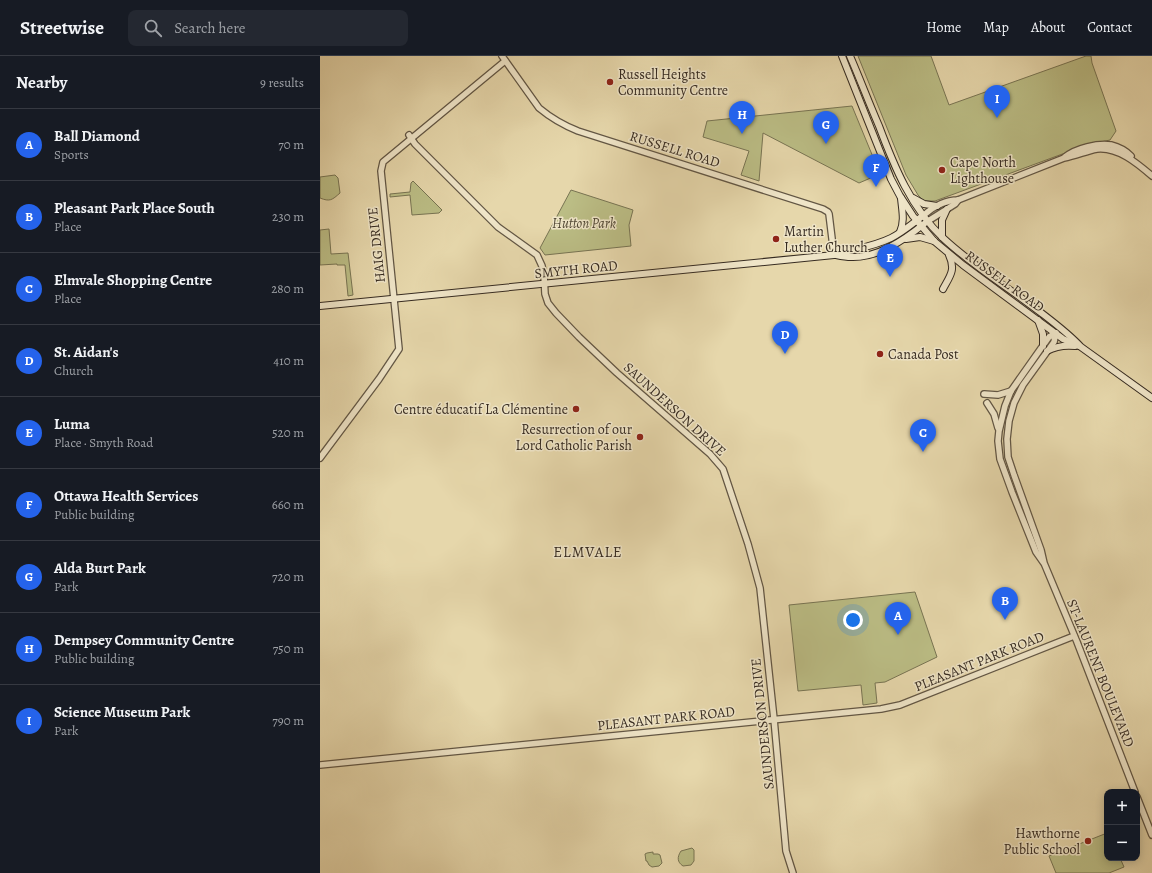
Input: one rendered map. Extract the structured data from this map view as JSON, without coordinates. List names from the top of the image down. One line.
{"streets":{"main road":["RUSSELL ROAD","SMYTH ROAD"],"street":["HAIG DRIVE","SAUNDERSON DRIVE","PLEASANT PARK ROAD","ST-LAURENT BOULEVARD"]},"crossings":[["RUSSELL ROAD","HAIG DRIVE"],["RUSSELL ROAD","SMYTH ROAD"],["RUSSELL ROAD","ST-LAURENT BOULEVARD"],["HAIG DRIVE","SMYTH ROAD"],["HAIG DRIVE","SAUNDERSON DRIVE"],["SMYTH ROAD","SAUNDERSON DRIVE"],["SAUNDERSON DRIVE","PLEASANT PARK ROAD"],["PLEASANT PARK ROAD","ST-LAURENT BOULEVARD"]],"districts":["ELMVALE"],"parks":["Hutton Park"],"places":["Russell Heights Community Centre","Cape North Lighthouse","Martin Luther Church","Canada Post","Centre éducatif La Clémentine","Resurrection of our Lord Catholic Parish","Hawthorne Public School"],"page":{"header":"Streetwise","search":"Search here","nav":["Home","Map","About","Contact"],"heading":["Nearby","9 results"],"pins":["I","H","G","F","E","D","C","B","A"],"list":[{"mark":"A","name":"Ball Diamond","note":"Sports","value":"70 m"},{"mark":"B","name":"Pleasant Park Place South","note":"Place","value":"230 m"},{"mark":"C","name":"Elmvale Shopping Centre","note":"Place","value":"280 m"},{"mark":"D","name":"St. Aidan's","note":"Church","value":"410 m"},{"mark":"E","name":"Luma","note":"Place · Smyth Road","value":"520 m"},{"mark":"F","name":"Ottawa Health Services","note":"Public building","value":"660 m"},{"mark":"G","name":"Alda Burt Park","note":"Park","value":"720 m"},{"mark":"H","name":"Dempsey Community Centre","note":"Public building","value":"750 m"},{"mark":"I","name":"Science Museum Park","note":"Park","value":"790 m"}],"map_buttons":["+","−"]}}
